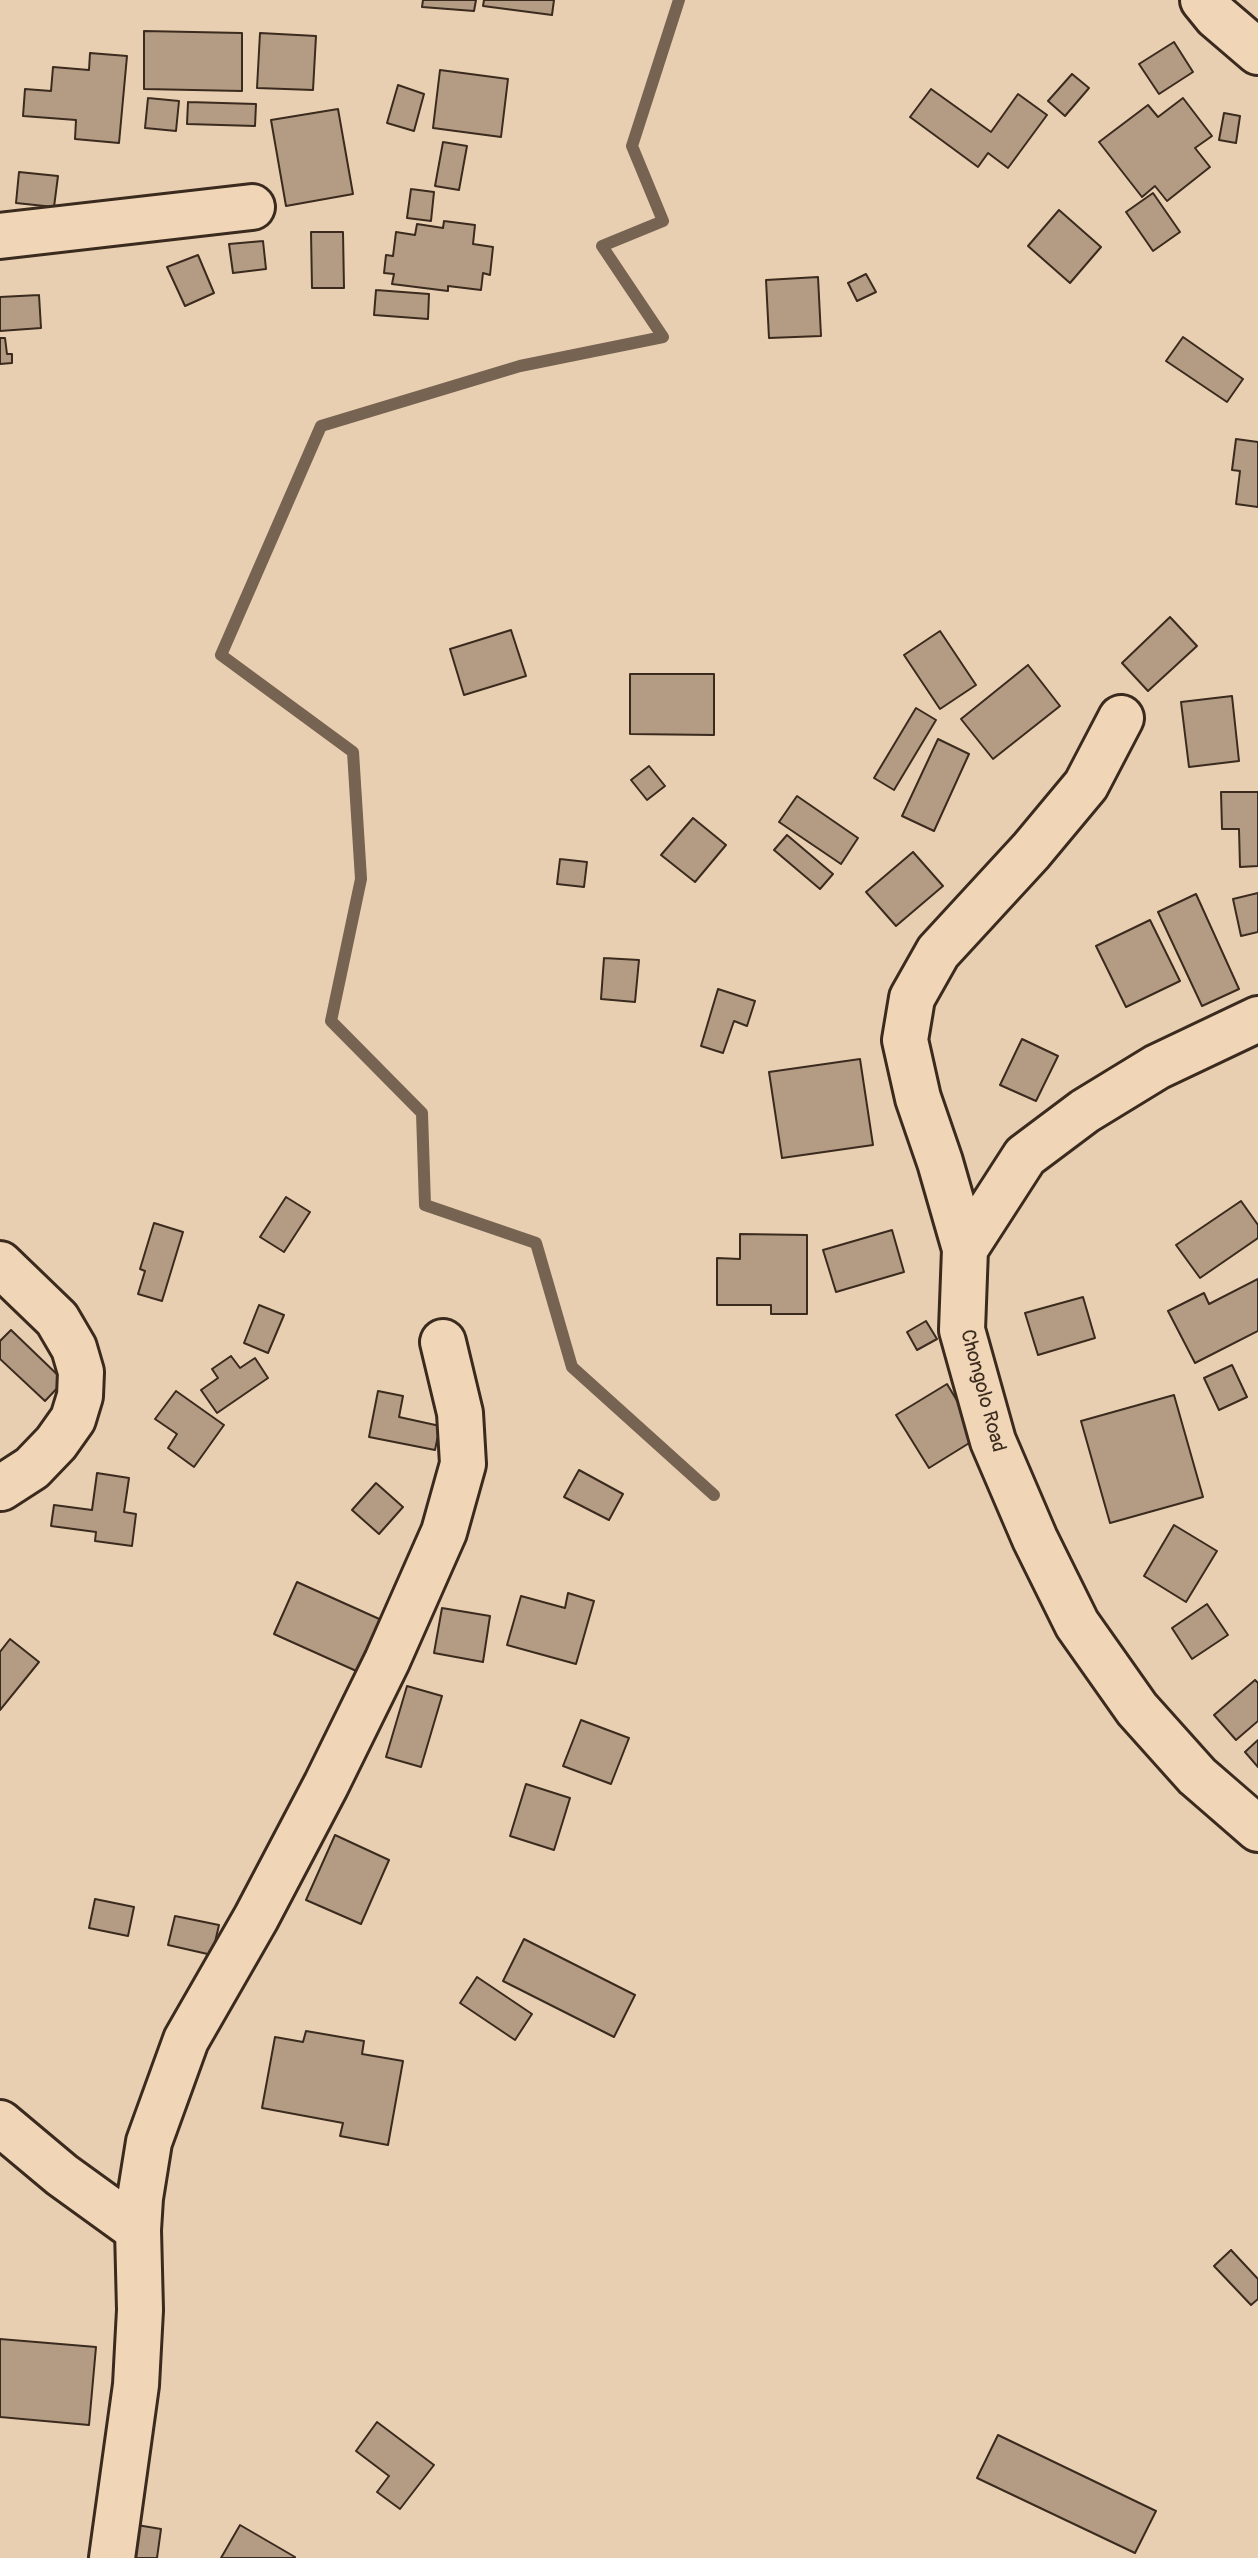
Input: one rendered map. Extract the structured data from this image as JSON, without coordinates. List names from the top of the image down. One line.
{"streets":{"street":["Chongolo Road"]}}
